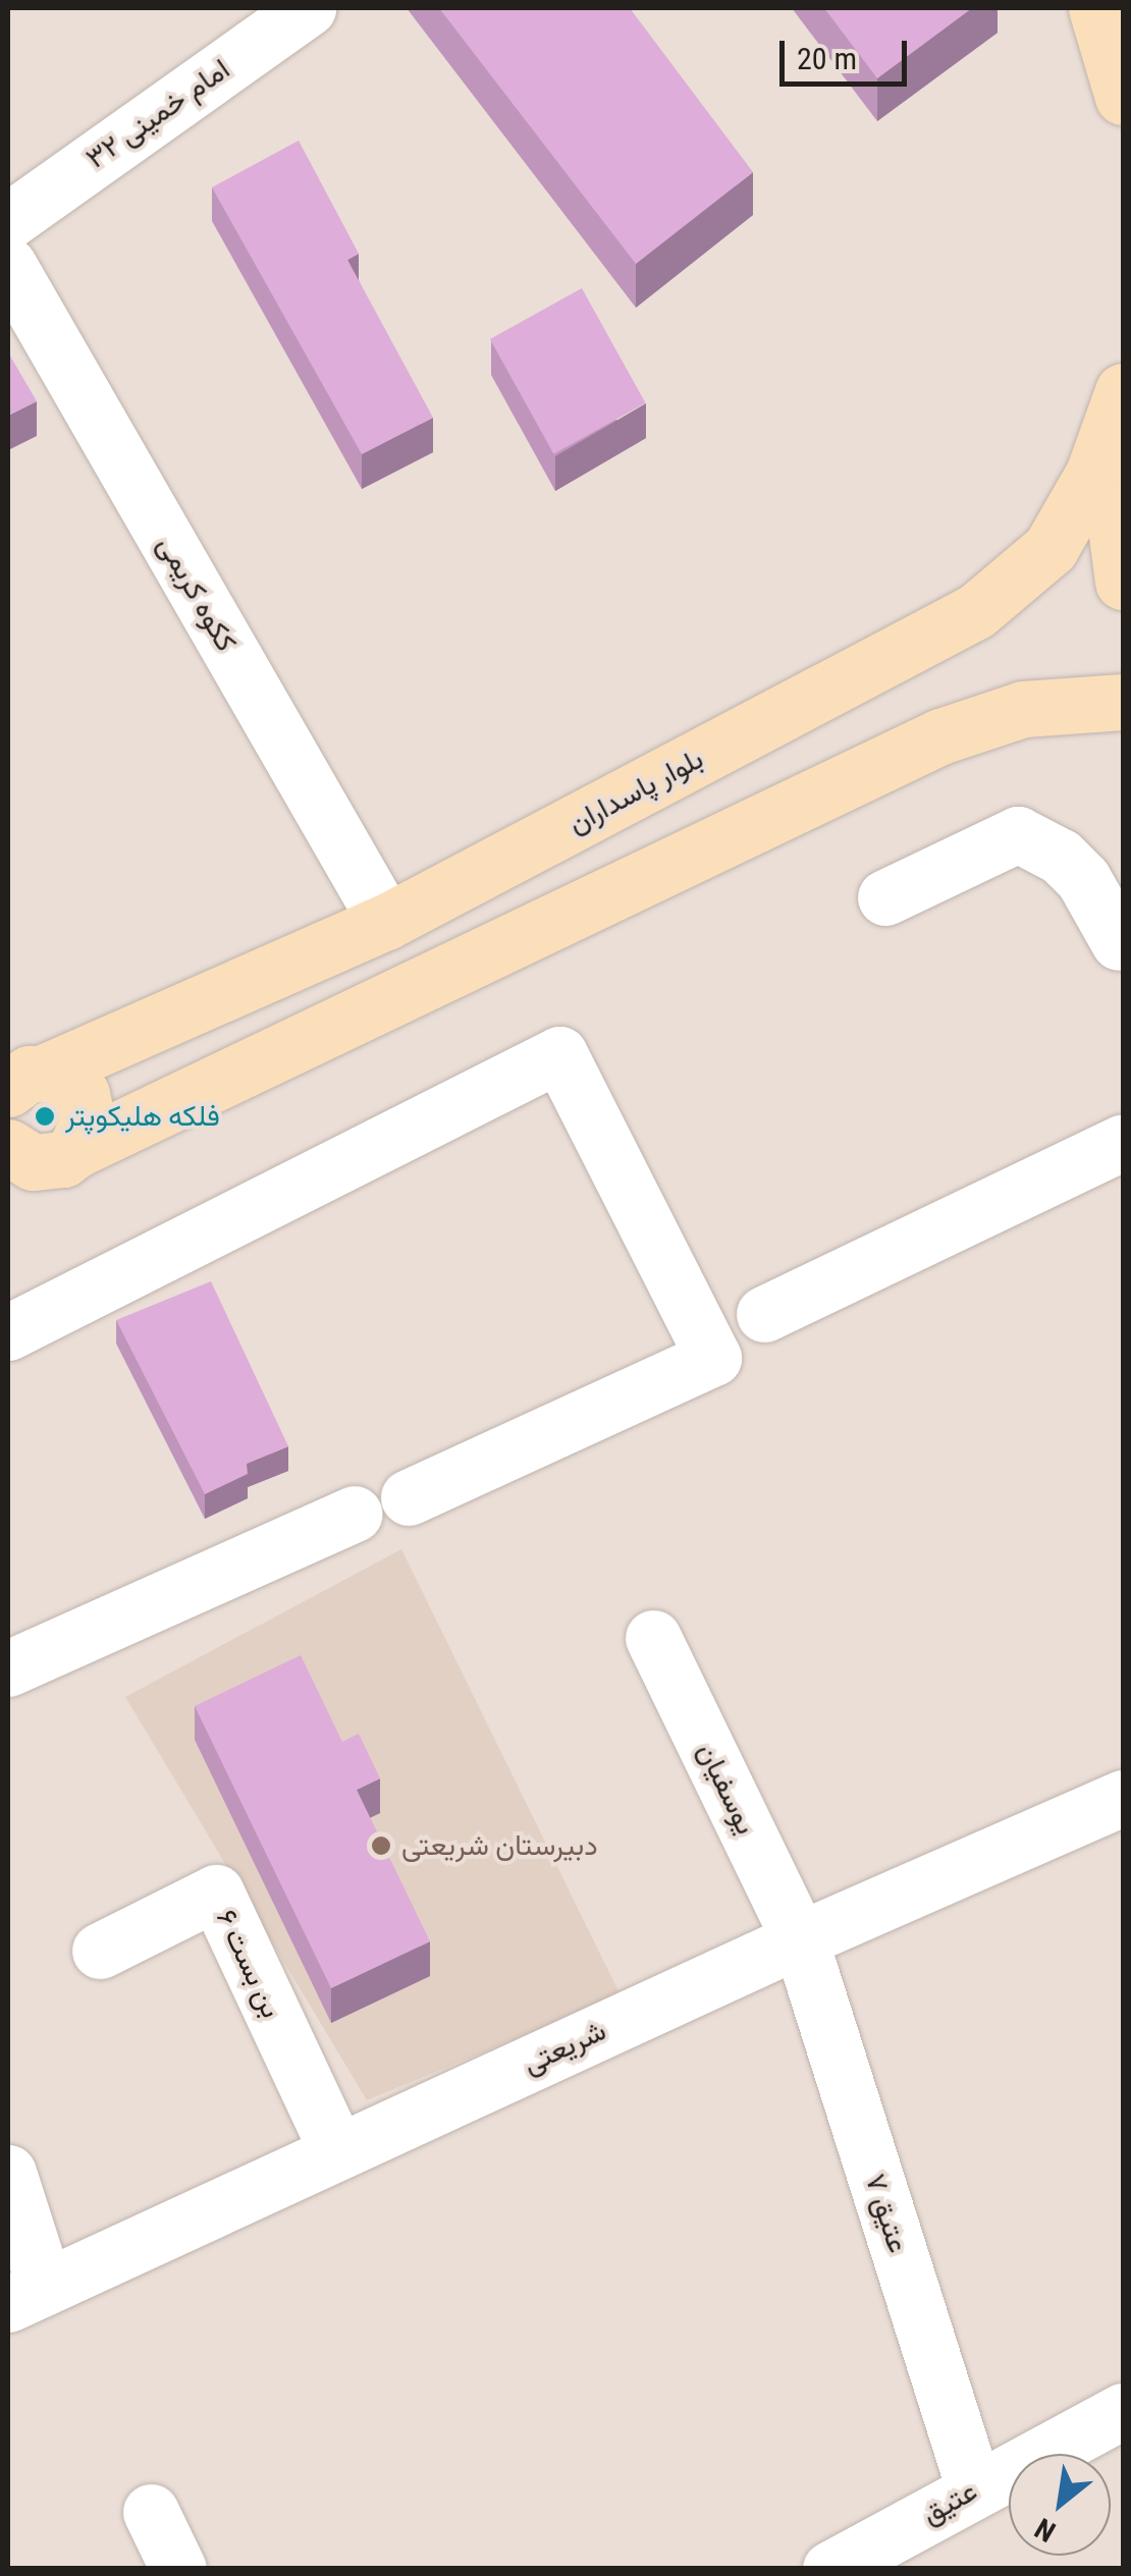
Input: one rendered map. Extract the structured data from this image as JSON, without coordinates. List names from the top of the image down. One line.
{"streets":{"main road":["بلوار پاسداران"],"street":["امام خمینی ۳۲","ککوه کریمی","یوسفیان","بن بست ۶","شریعتی","عتیق ۷","عتیق"]},"crossings":[["ککوه کریمی","بلوار پاسداران"],["یوسفیان","شریعتی"],["یوسفیان","عتیق ۷"],["بن بست ۶","شریعتی"],["شریعتی","عتیق ۷"],["عتیق ۷","عتیق"]],"places":["فلکه هلیکوپتر","دبیرستان شریعتی"],"scale_bar":"20 m","north":"bottom left"}
